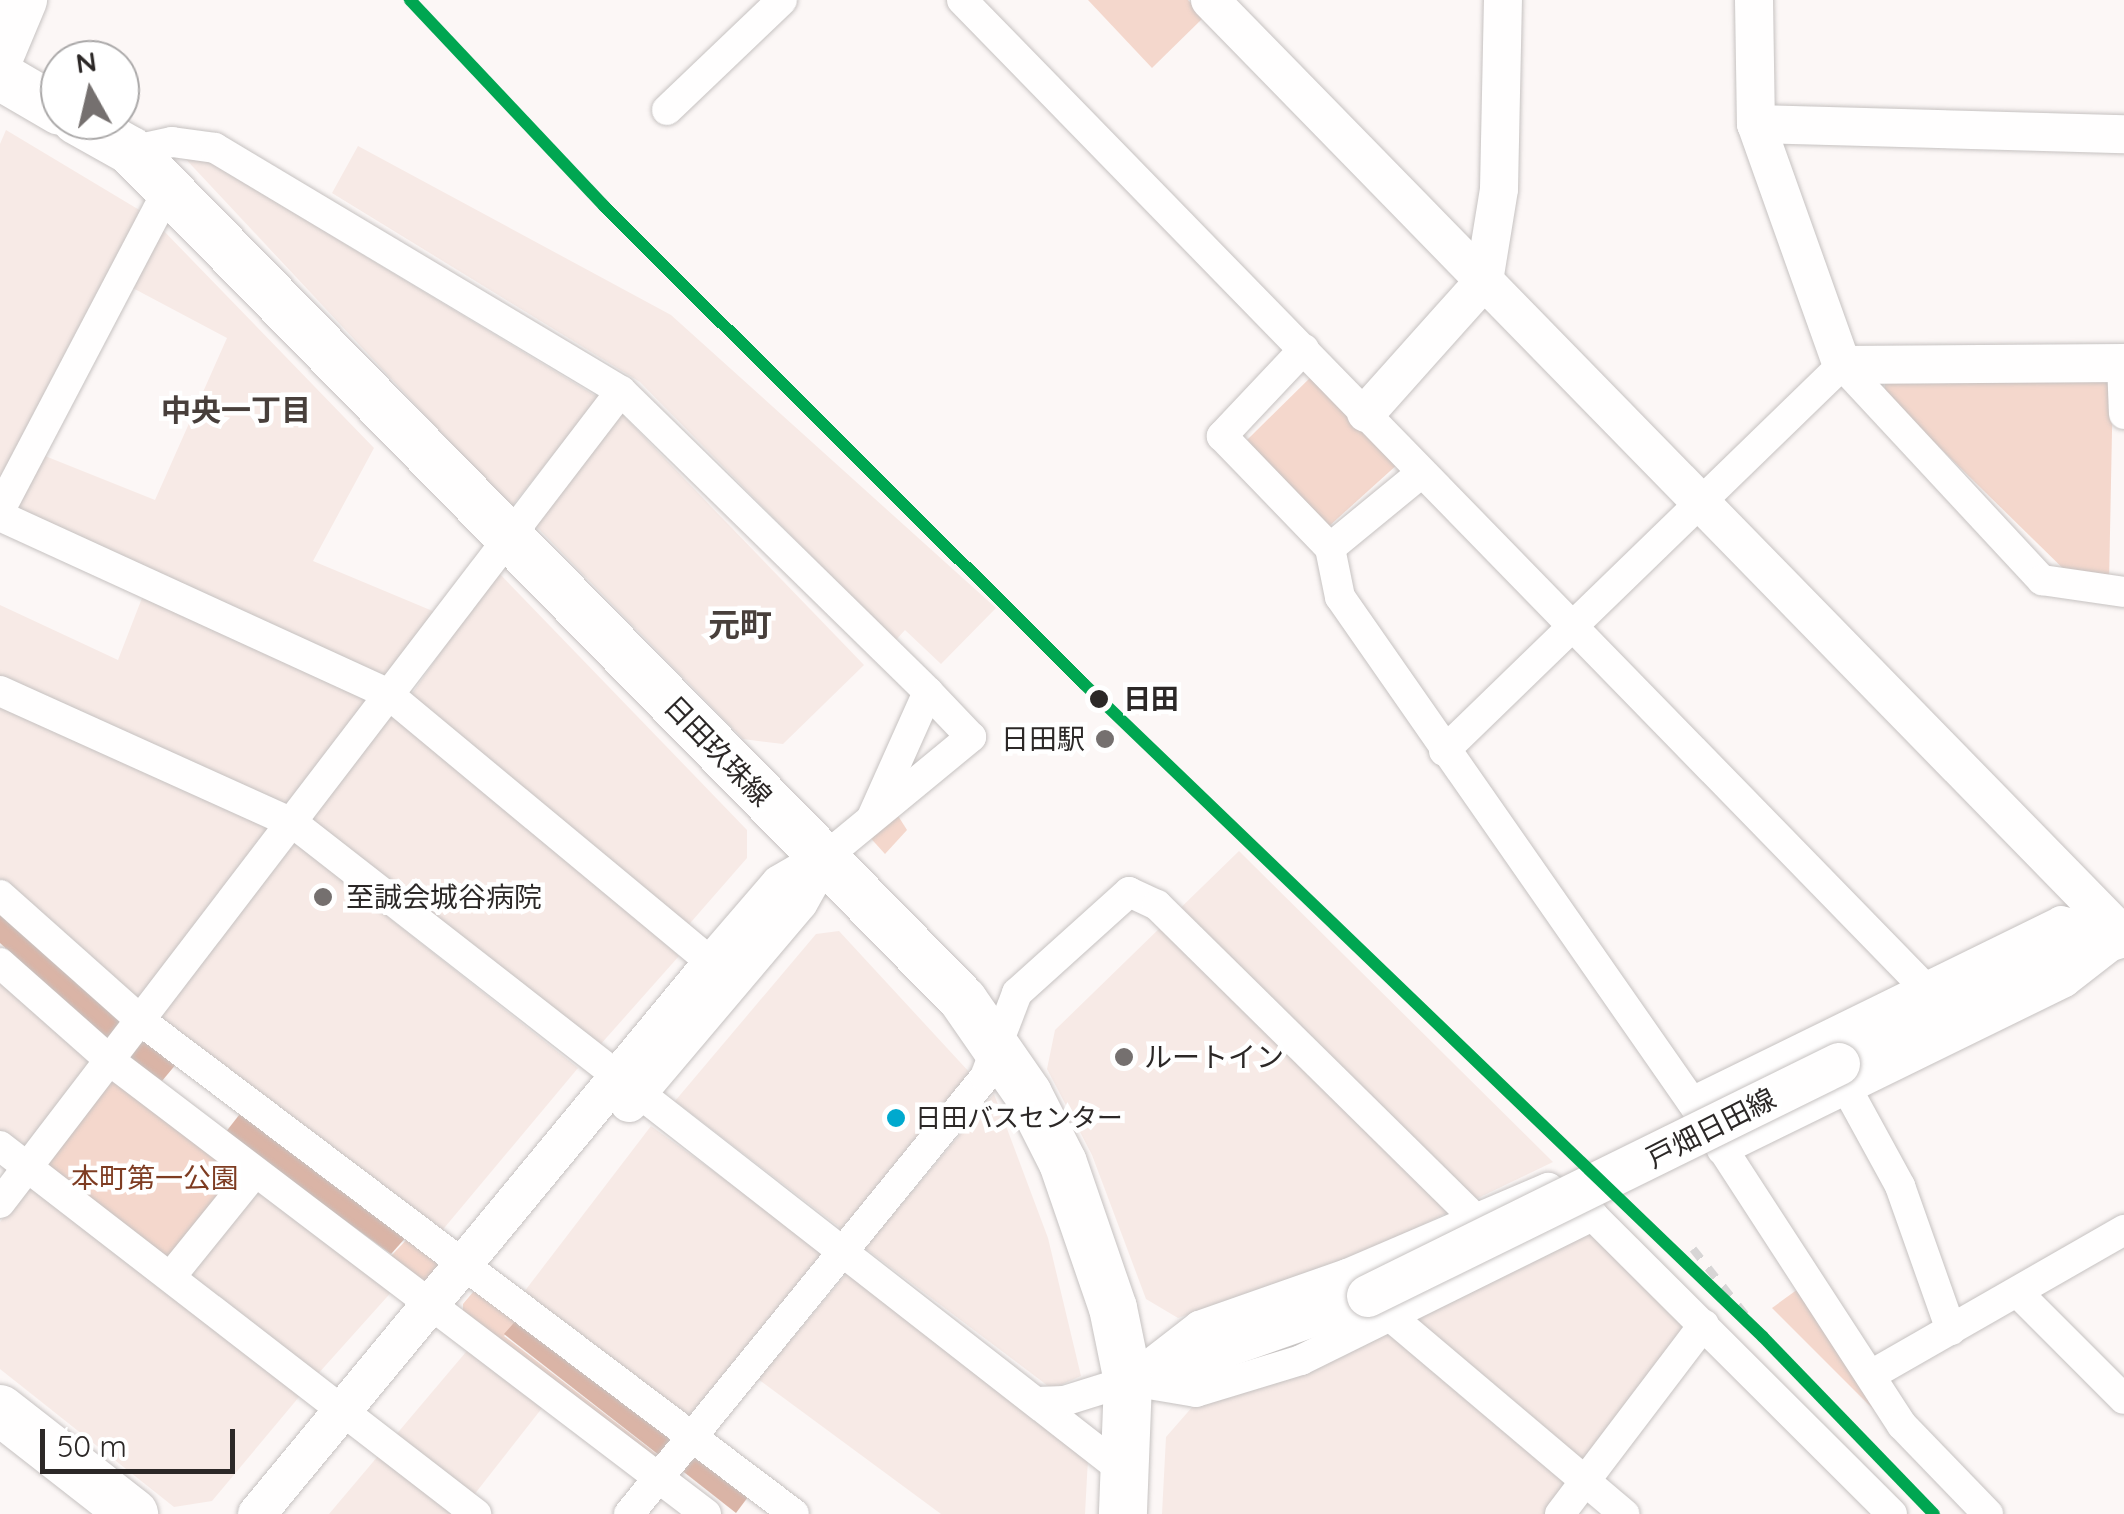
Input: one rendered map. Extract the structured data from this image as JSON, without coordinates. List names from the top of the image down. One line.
{"streets":{"main road":["日田玖珠線","戸畑日田線"]},"crossings":[["日田玖珠線","戸畑日田線"]],"districts":["中央一丁目","元町"],"parks":["本町第一公園"],"places":["日田","日田駅","至誠会城谷病院","ルートイン","日田バスセンター"],"scale_bar":"50 m","north":"top"}
